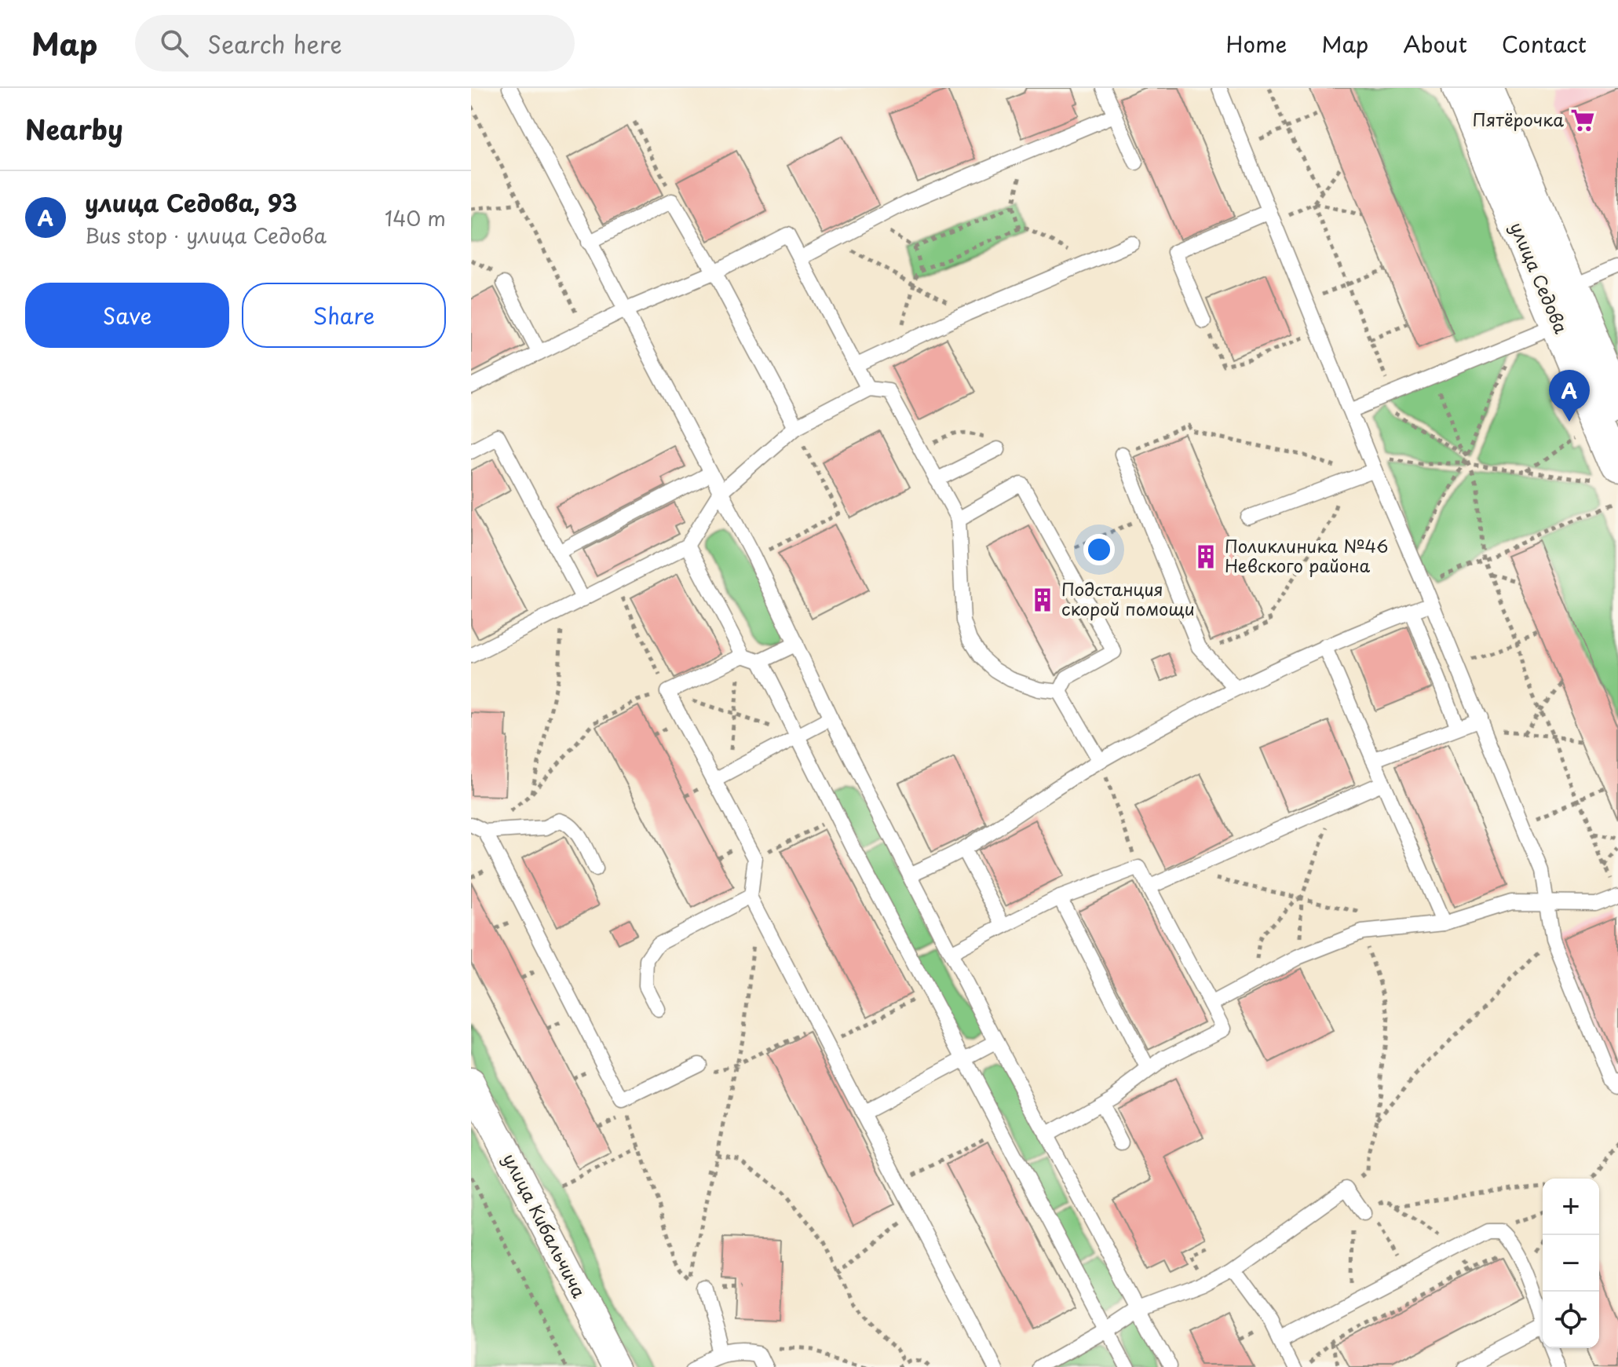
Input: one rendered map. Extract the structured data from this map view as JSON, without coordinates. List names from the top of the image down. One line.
{"streets":{"main road":["улица Седова"],"street":["улица Кибальчича"]},"places":{"supermarket":["Пятёрочка"],"building":["Поликлиника №46 Невского района","Подстанция скорой помощи"]},"page":{"header":"Map","search":"Search here","nav":["Home","Map","About","Contact"],"heading":"Nearby","list":[{"mark":"A","name":"улица Седова, 93","note":"Bus stop · улица Седова","value":"140 m"}],"buttons":["Save","Share"],"pins":"A","map_buttons":["+","−"]}}
